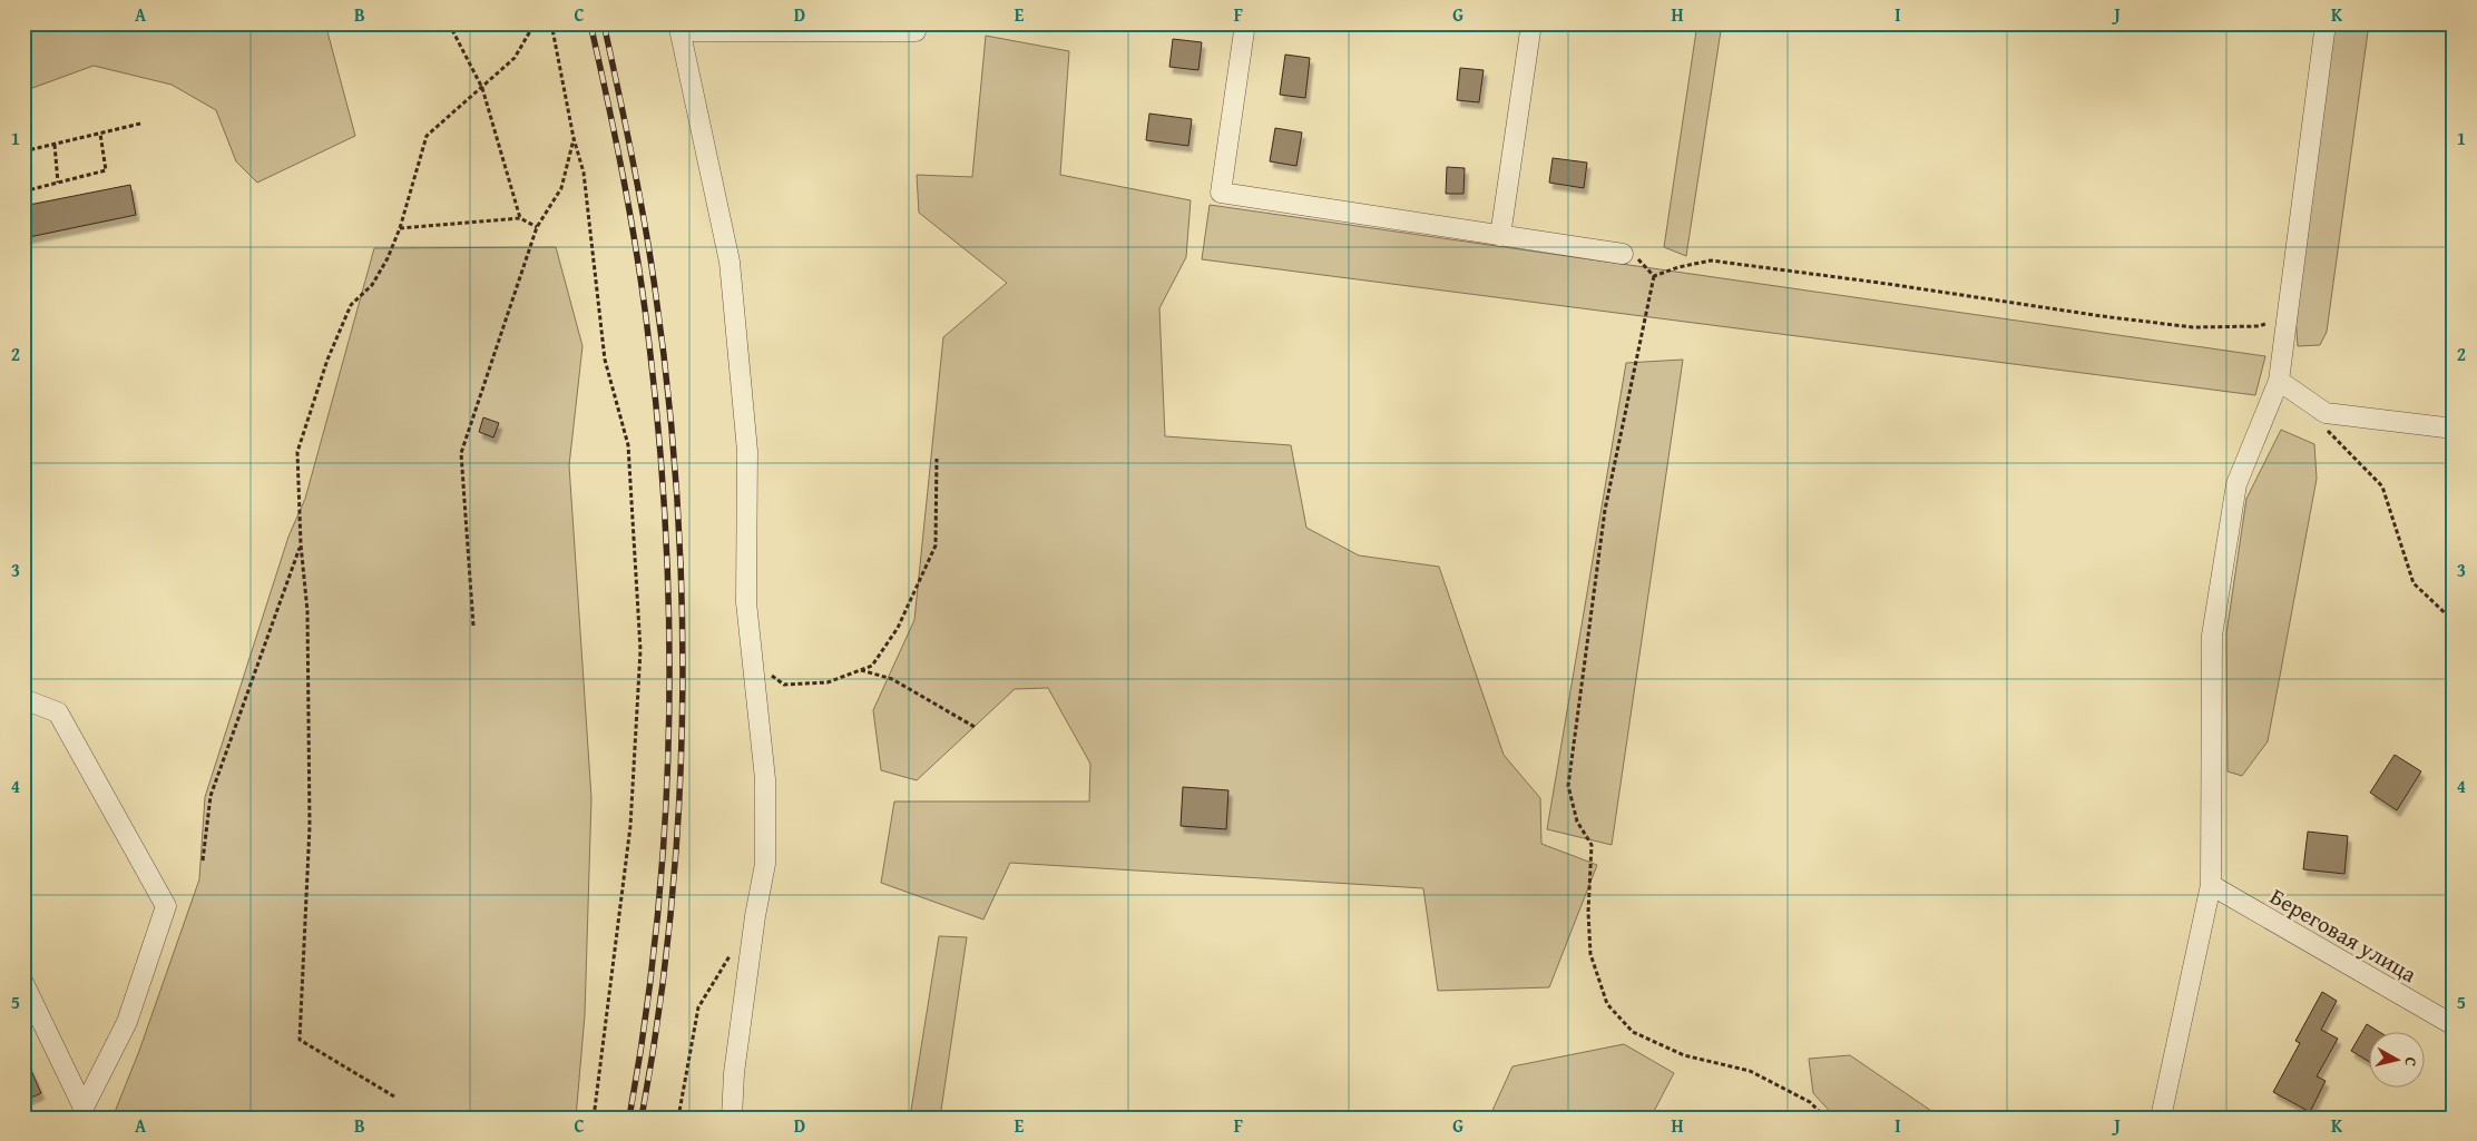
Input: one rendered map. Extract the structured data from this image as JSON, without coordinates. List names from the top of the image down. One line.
{"streets":{"street":["Береговая улица"]},"north":"right","grid":{"columns":["A","B","C","D","E","F","G","H","I","J","K"],"rows":["1","2","3","4","5"]}}
